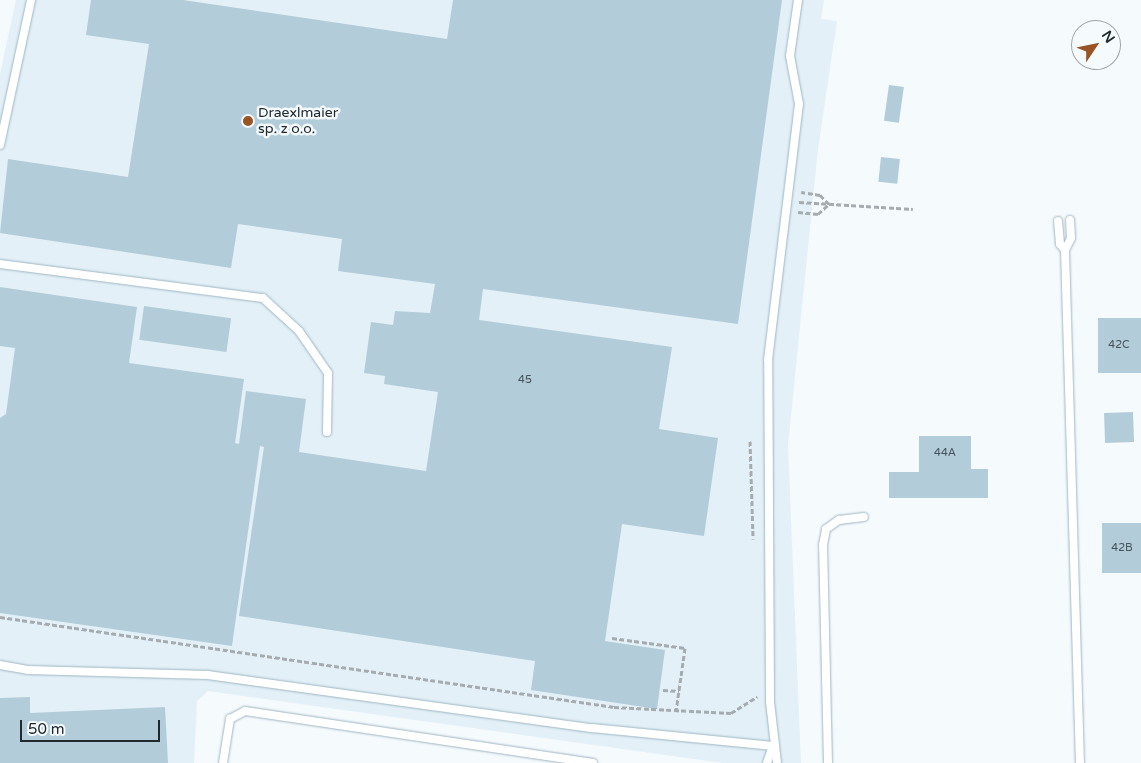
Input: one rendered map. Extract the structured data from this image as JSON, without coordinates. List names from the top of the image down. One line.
{"places":["Draexlmaier sp. z o.o."],"house_numbers":["42C","45","44A","42B"],"scale_bar":"50 m","north":"top right"}
